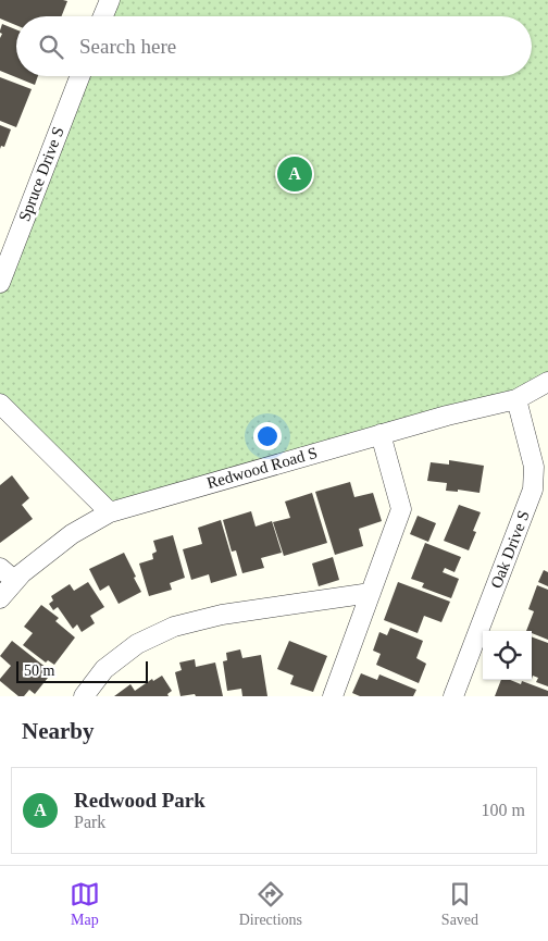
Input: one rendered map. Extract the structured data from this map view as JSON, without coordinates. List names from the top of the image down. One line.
{"streets":{"street":["Spruce Drive S","Redwood Road S","Oak Drive S"]},"crossings":[["Redwood Road S","Oak Drive S"]],"scale_bar":"50 m","page":{"search":"Search here","pins":"A","scale":"50 m","heading":"Nearby","list":[{"mark":"A","name":"Redwood Park","note":"Park","value":"100 m"}],"nav":["Map","Directions","Saved"]}}
